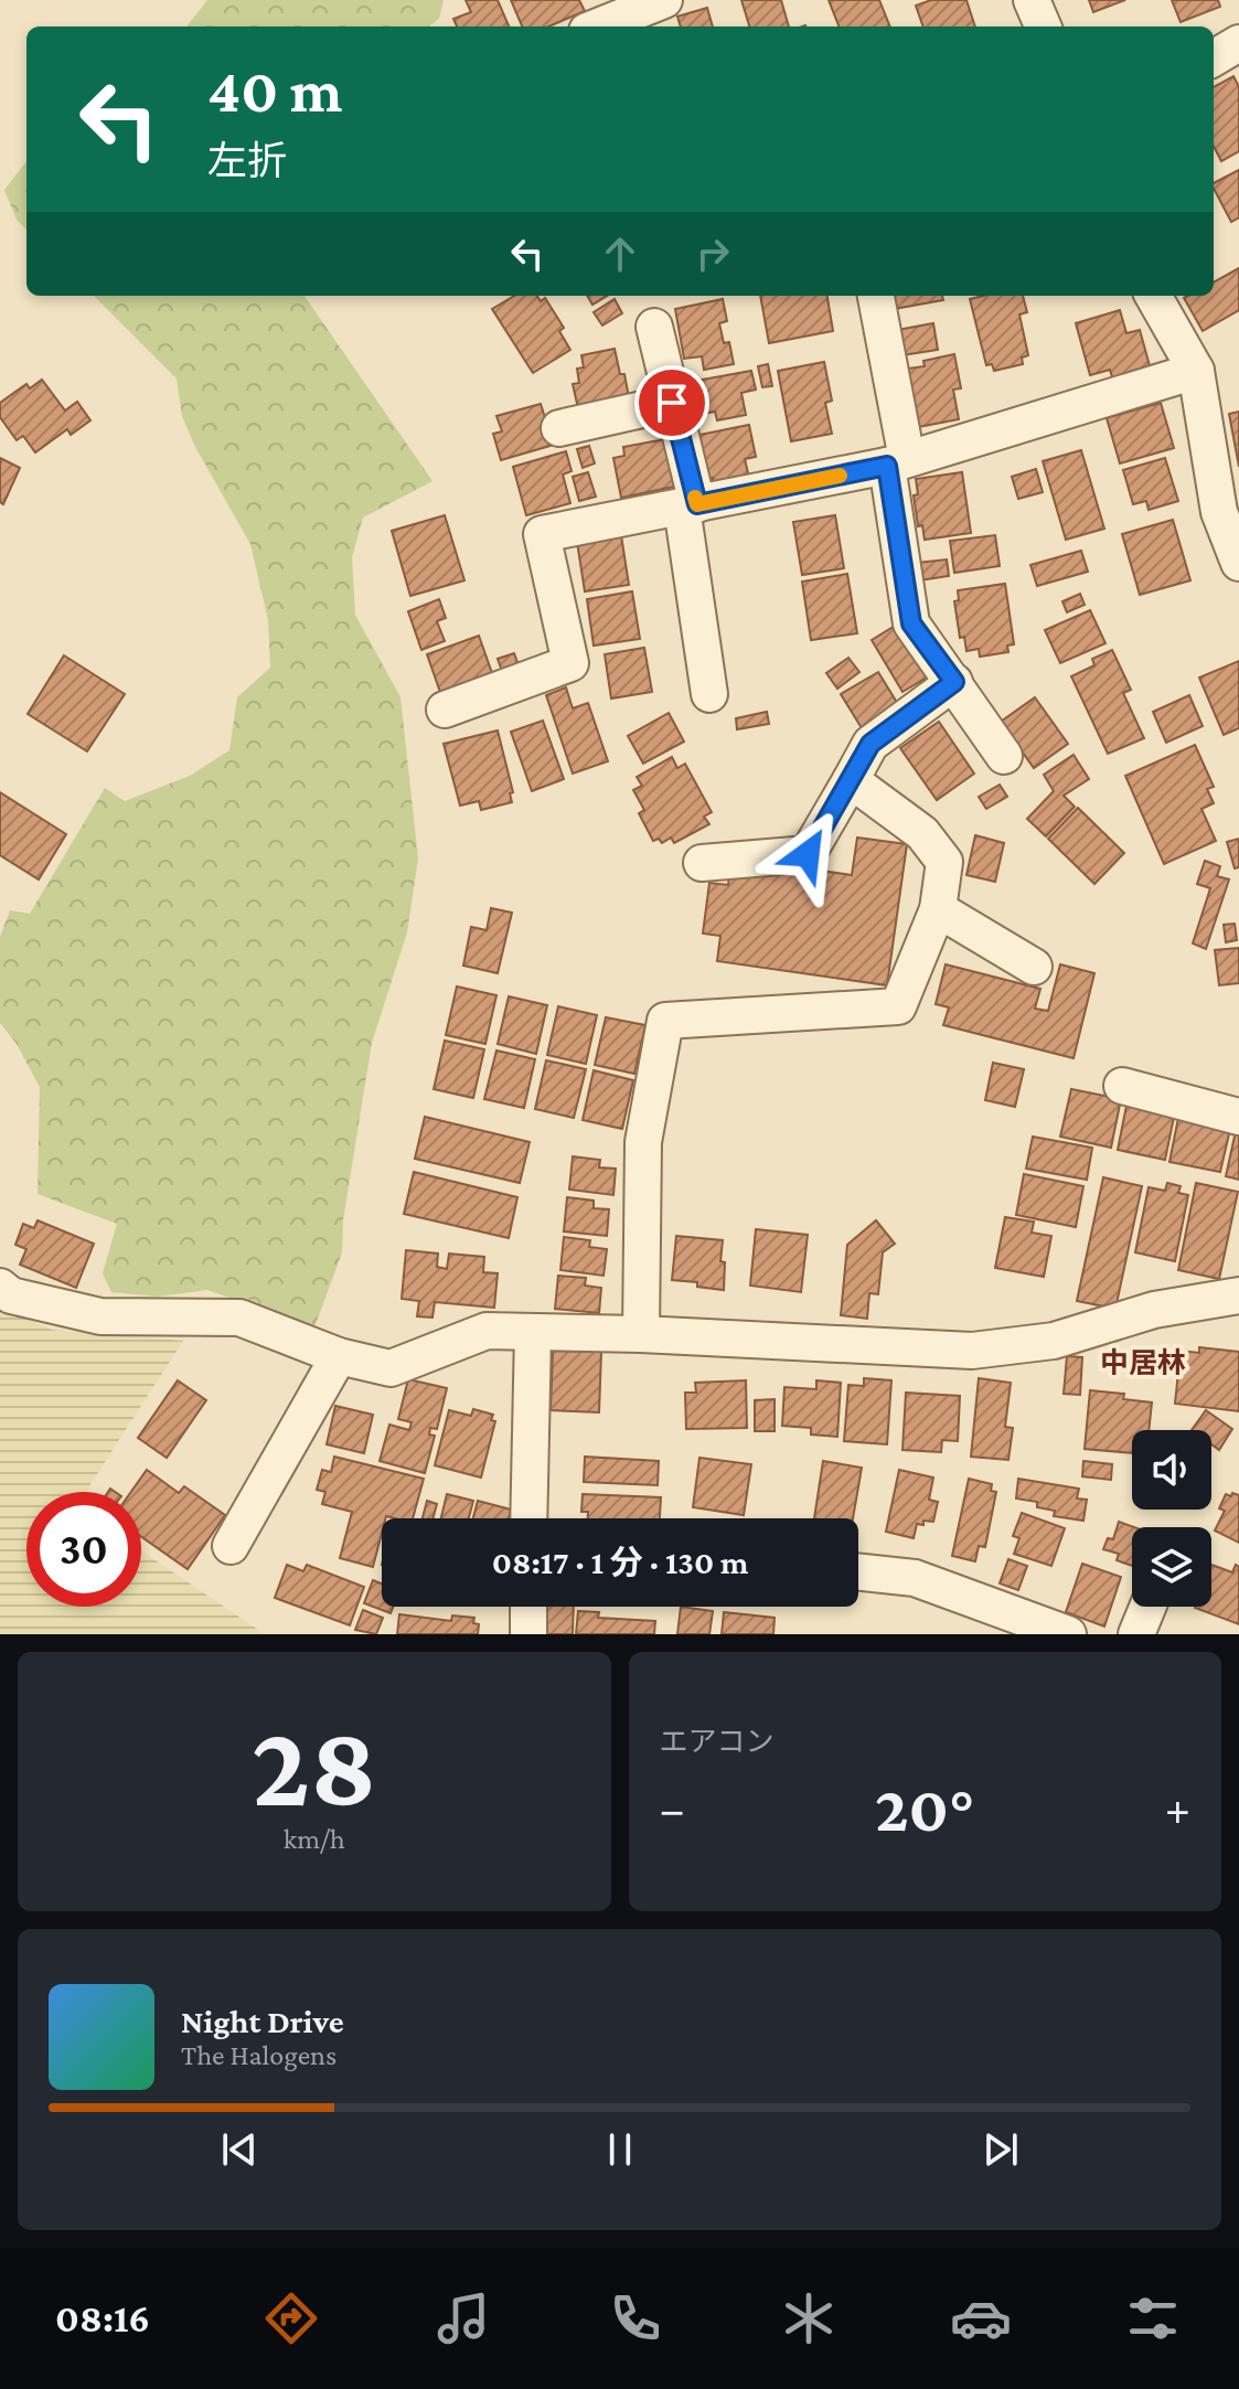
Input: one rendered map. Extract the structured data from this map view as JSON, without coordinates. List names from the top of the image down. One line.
{"districts":["中居林"],"page":{"turn":["40 m","左折"],"limit":"30","trip":"08:17 · 1 分 · 130 m","tile":[["28","km/h"],"エアコン"],"heat":["−","20°","+"],"song":["Night Drive","The Halogens"],"tabs":"08:16"}}
